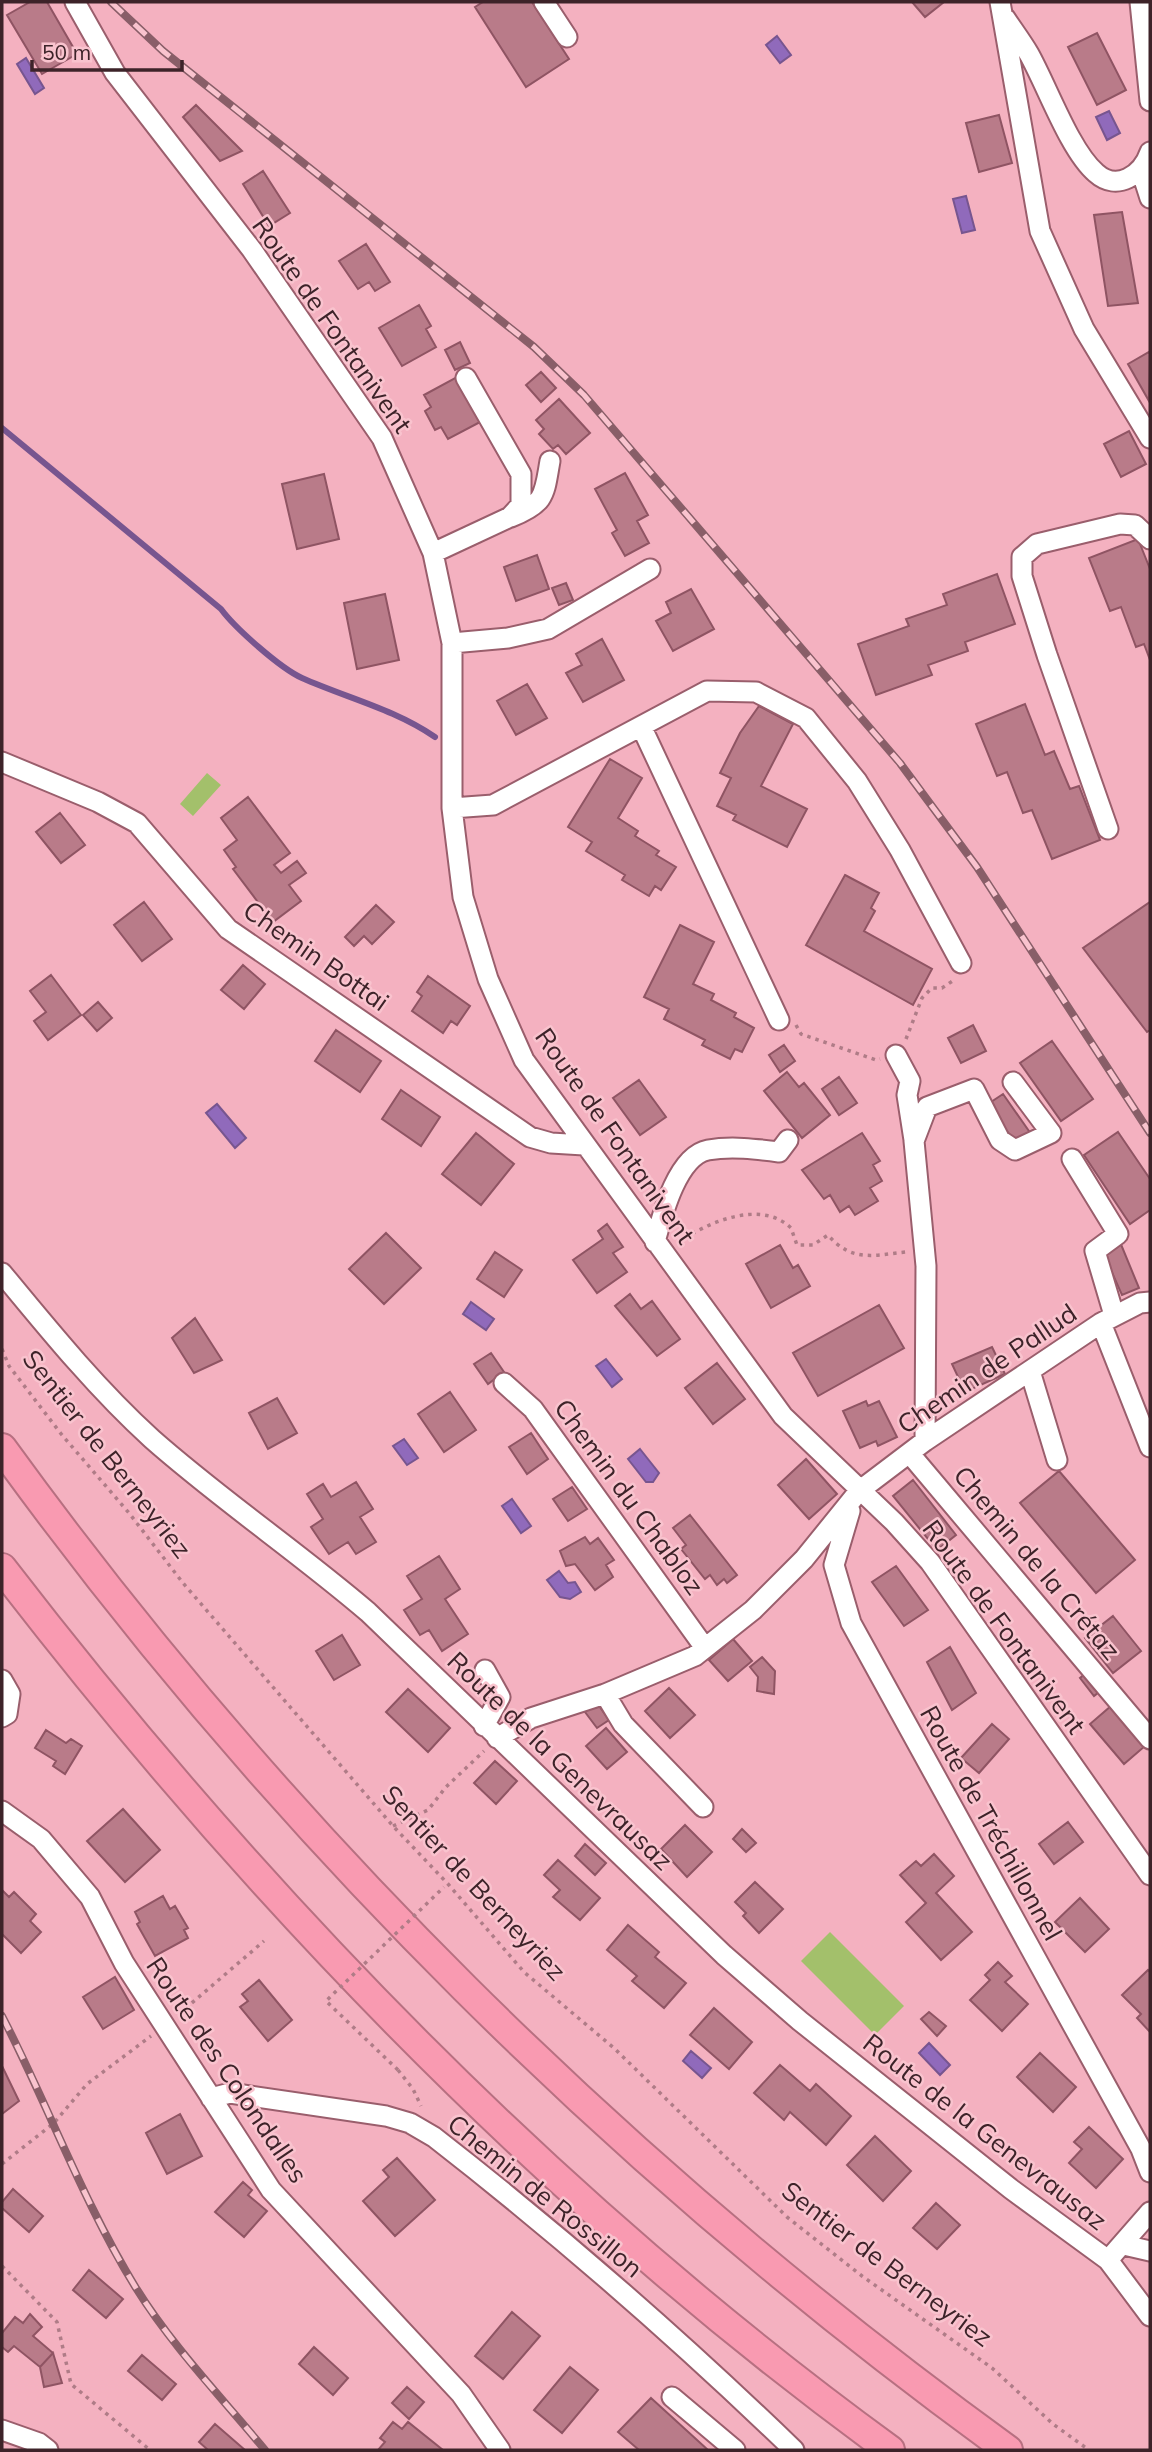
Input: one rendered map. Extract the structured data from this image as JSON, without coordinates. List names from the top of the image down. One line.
{"streets":{"street":["Route de Fontanivent","Chemin Bottai","Chemin de Pallud","Chemin du Chabloz","Chemin de la Crétaz","Route de la Genevrausaz","Route de Tréchillonnel","Route des Colondalles","Chemin de Rossillon"],"path":["Sentier de Berneyriez"]},"crossings":[["Route de Fontanivent","Chemin Bottai"],["Route de Fontanivent","Chemin de Pallud"],["Route de Fontanivent","Route de Tréchillonnel"],["Chemin de Pallud","Chemin de la Crétaz"],["Chemin de Pallud","Route de Tréchillonnel"],["Route des Colondalles","Chemin de Rossillon"]],"scale_bar":"50 m"}
